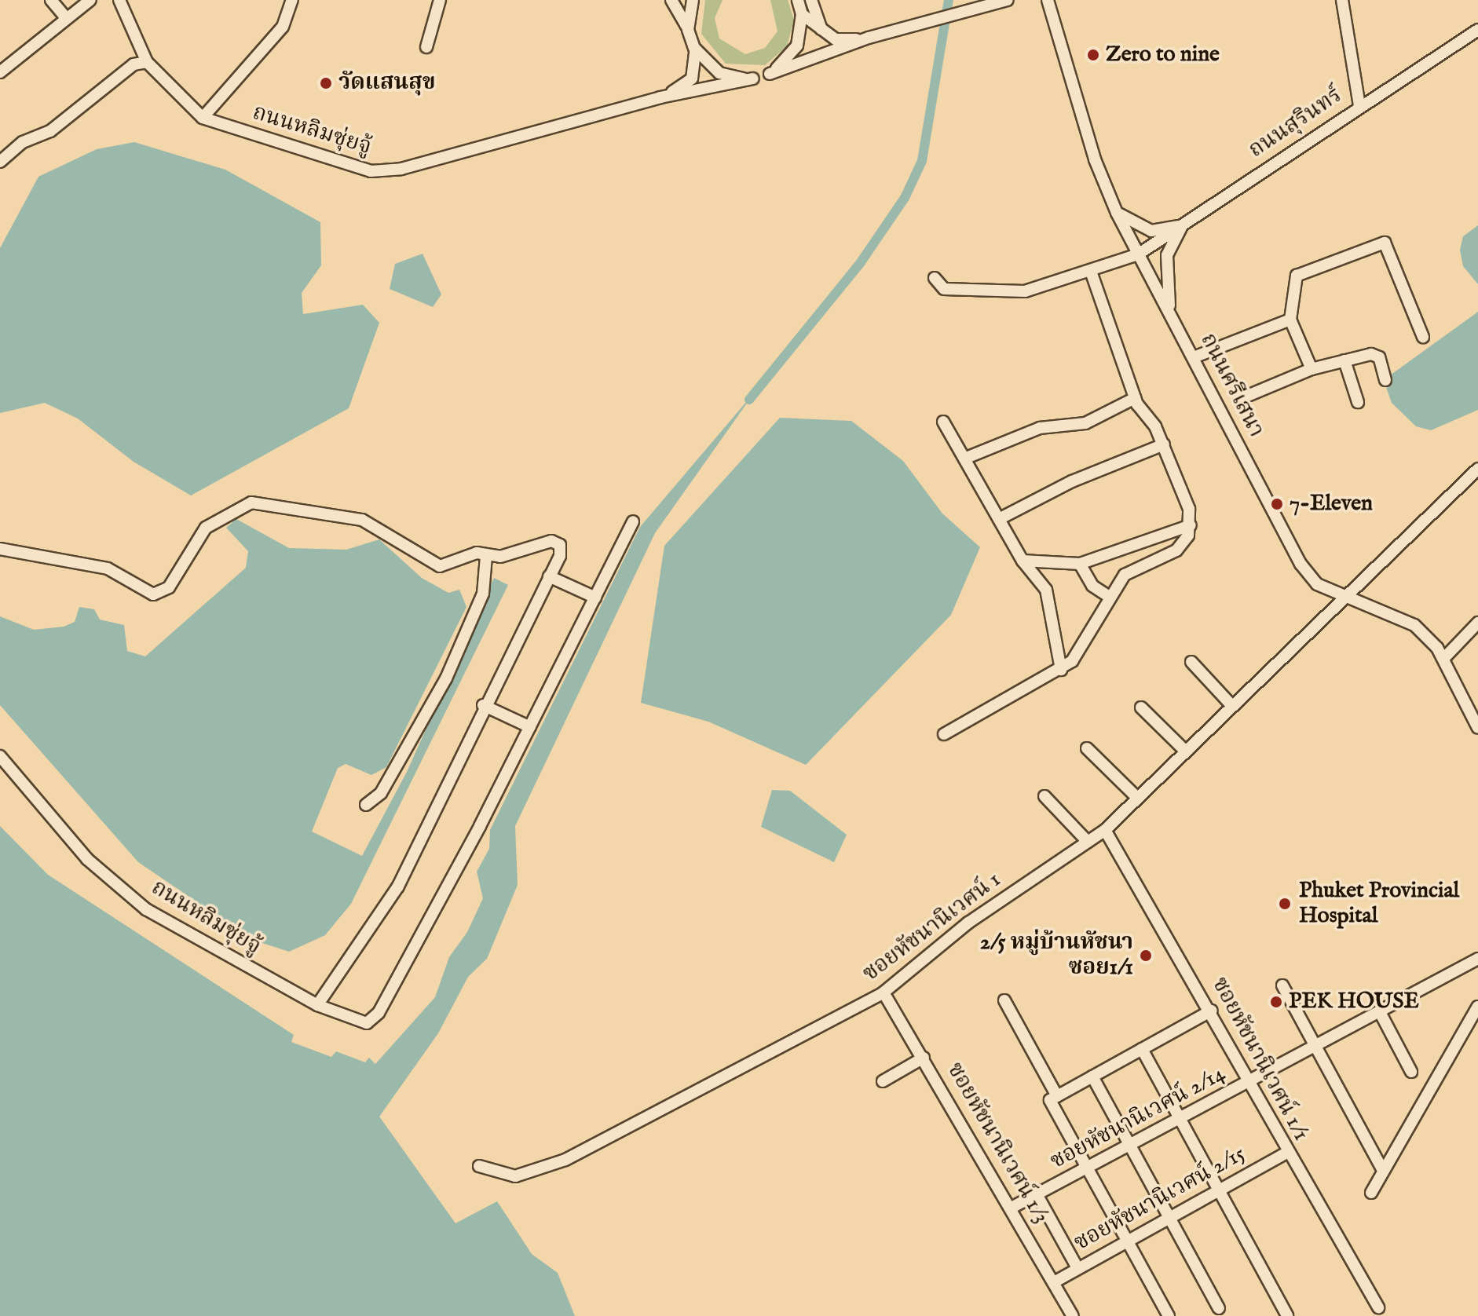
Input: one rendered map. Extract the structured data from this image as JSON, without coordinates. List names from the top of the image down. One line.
{"streets":{"street":["ถนนสุรินทร์","ถนนหลิมซุ่ยจู้","ถนนศรีเสนา","ซอยหัชนานิเวศน์ 1","ซอยหัชนานิเวศน์ 1/1","ซอยหัชนานิเวศน์ 2/14","ซอยหัชนานิเวศน์ 1/3","ซอยหัชนานิเวศน์ 2/15"]},"crossings":[["ถนนสุรินทร์","ถนนศรีเสนา"],["ถนนศรีเสนา","ซอยหัชนานิเวศน์ 1"],["ซอยหัชนานิเวศน์ 1","ซอยหัชนานิเวศน์ 1/1"],["ซอยหัชนานิเวศน์ 1","ซอยหัชนานิเวศน์ 1/3"],["ซอยหัชนานิเวศน์ 1/1","ซอยหัชนานิเวศน์ 2/14"],["ซอยหัชนานิเวศน์ 1/1","ซอยหัชนานิเวศน์ 2/15"],["ซอยหัชนานิเวศน์ 2/14","ซอยหัชนานิเวศน์ 1/3"],["ซอยหัชนานิเวศน์ 1/3","ซอยหัชนานิเวศน์ 2/15"]],"places":["Zero to nine","วัดแสนสุข","7-Eleven","Phuket Provincial Hospital","2/5 หมู่บ้านหัชนา ซอย1/1","PEK HOUSE"]}
